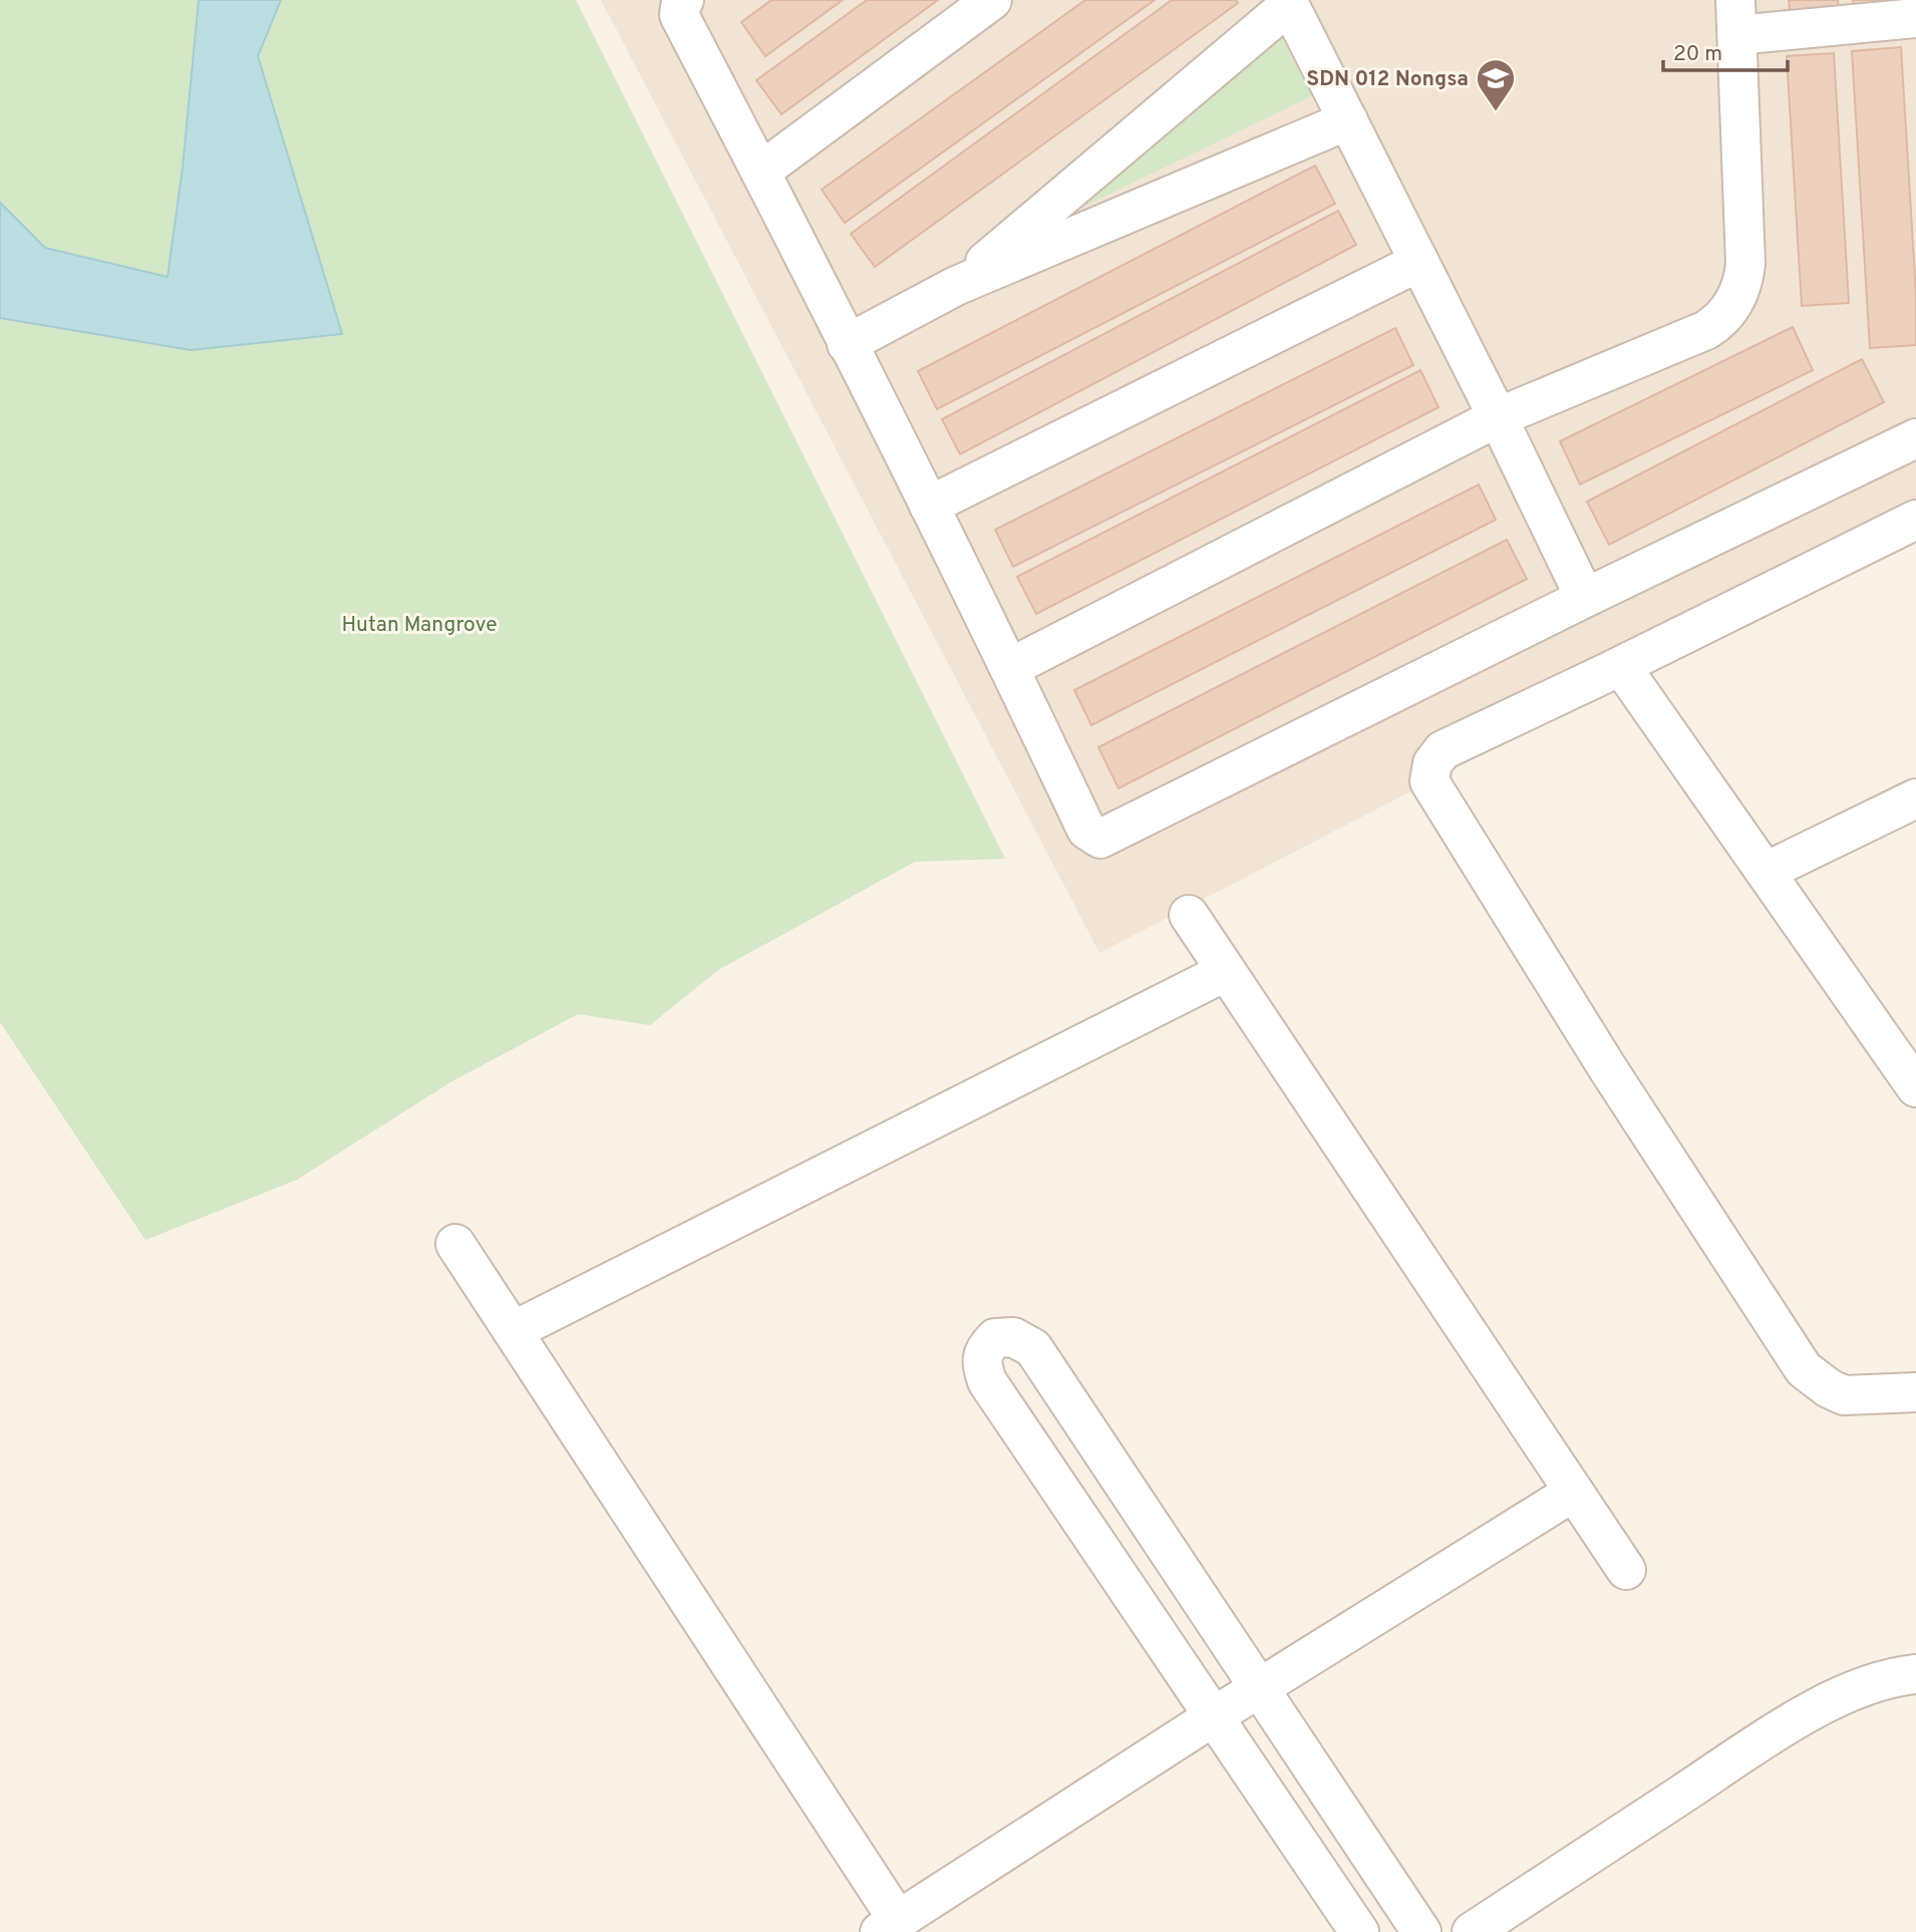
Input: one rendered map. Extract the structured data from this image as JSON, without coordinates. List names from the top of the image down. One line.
{"parks":["Hutan Mangrove"],"places":{"school or university":["SDN 012 Nongsa"]},"scale_bar":"20 m"}
